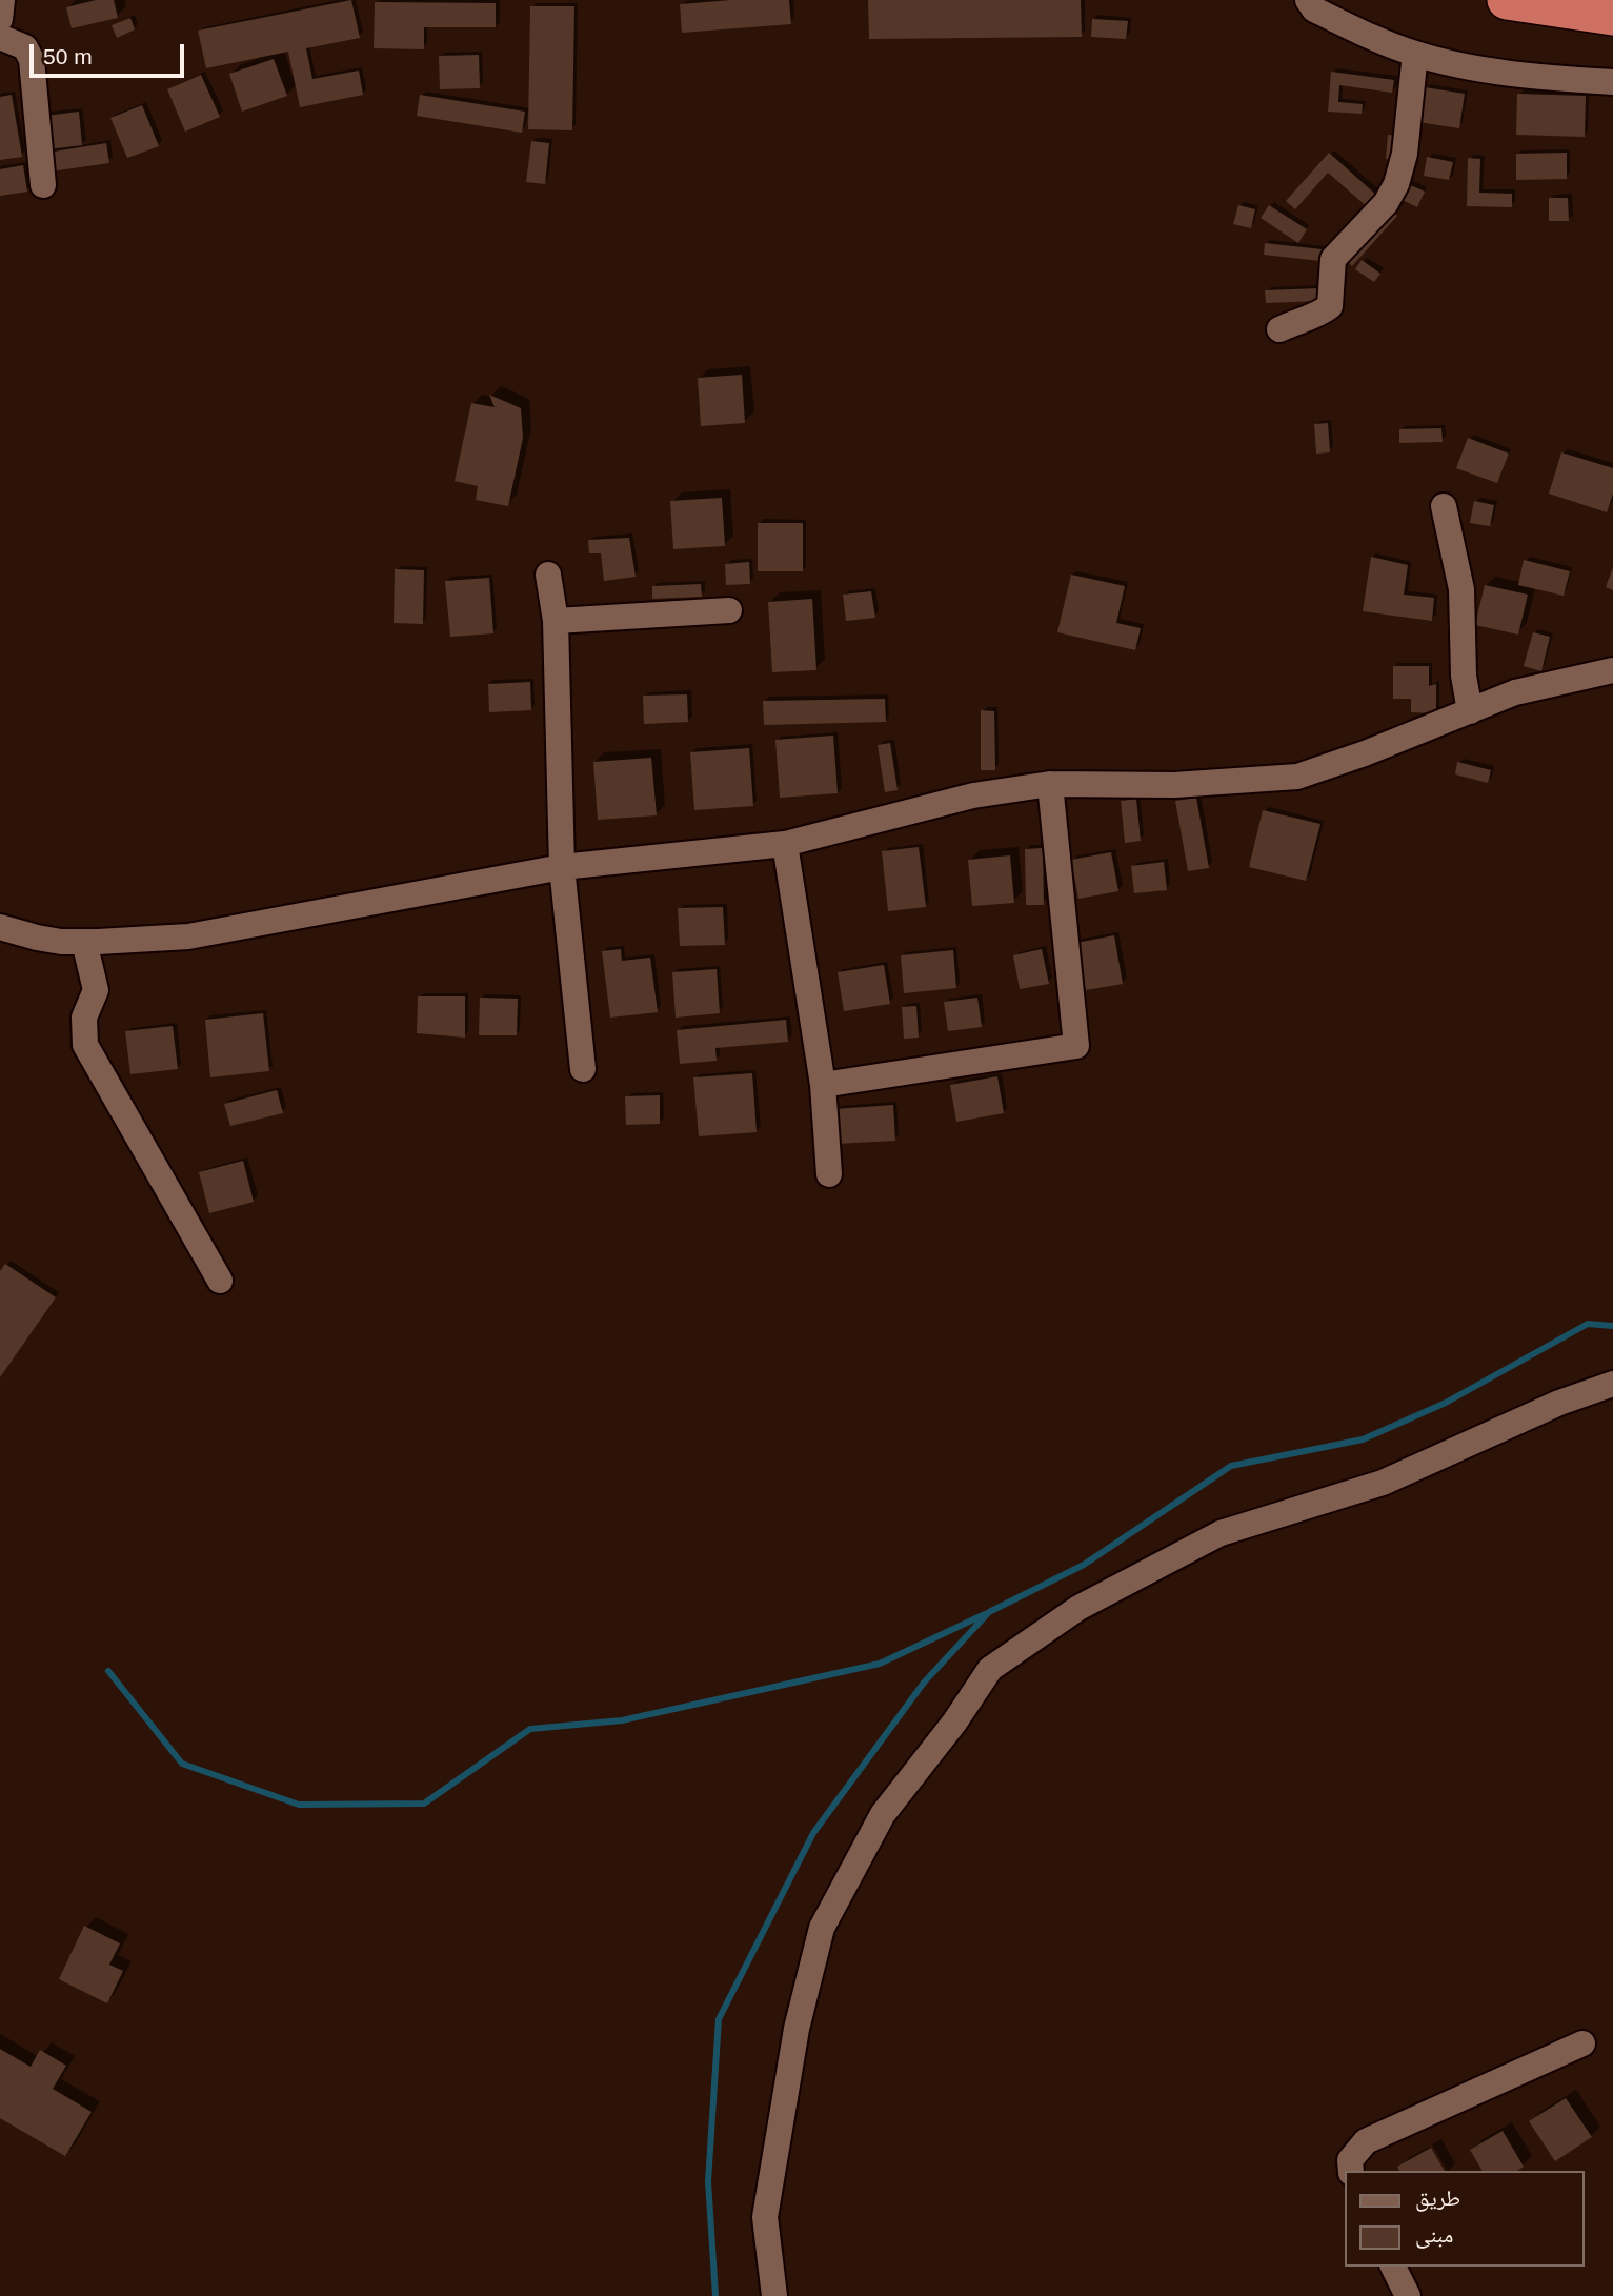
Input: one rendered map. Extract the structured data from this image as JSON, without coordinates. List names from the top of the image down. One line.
{"legend":["طريق","مبنى"],"scale_bar":"50 m"}
